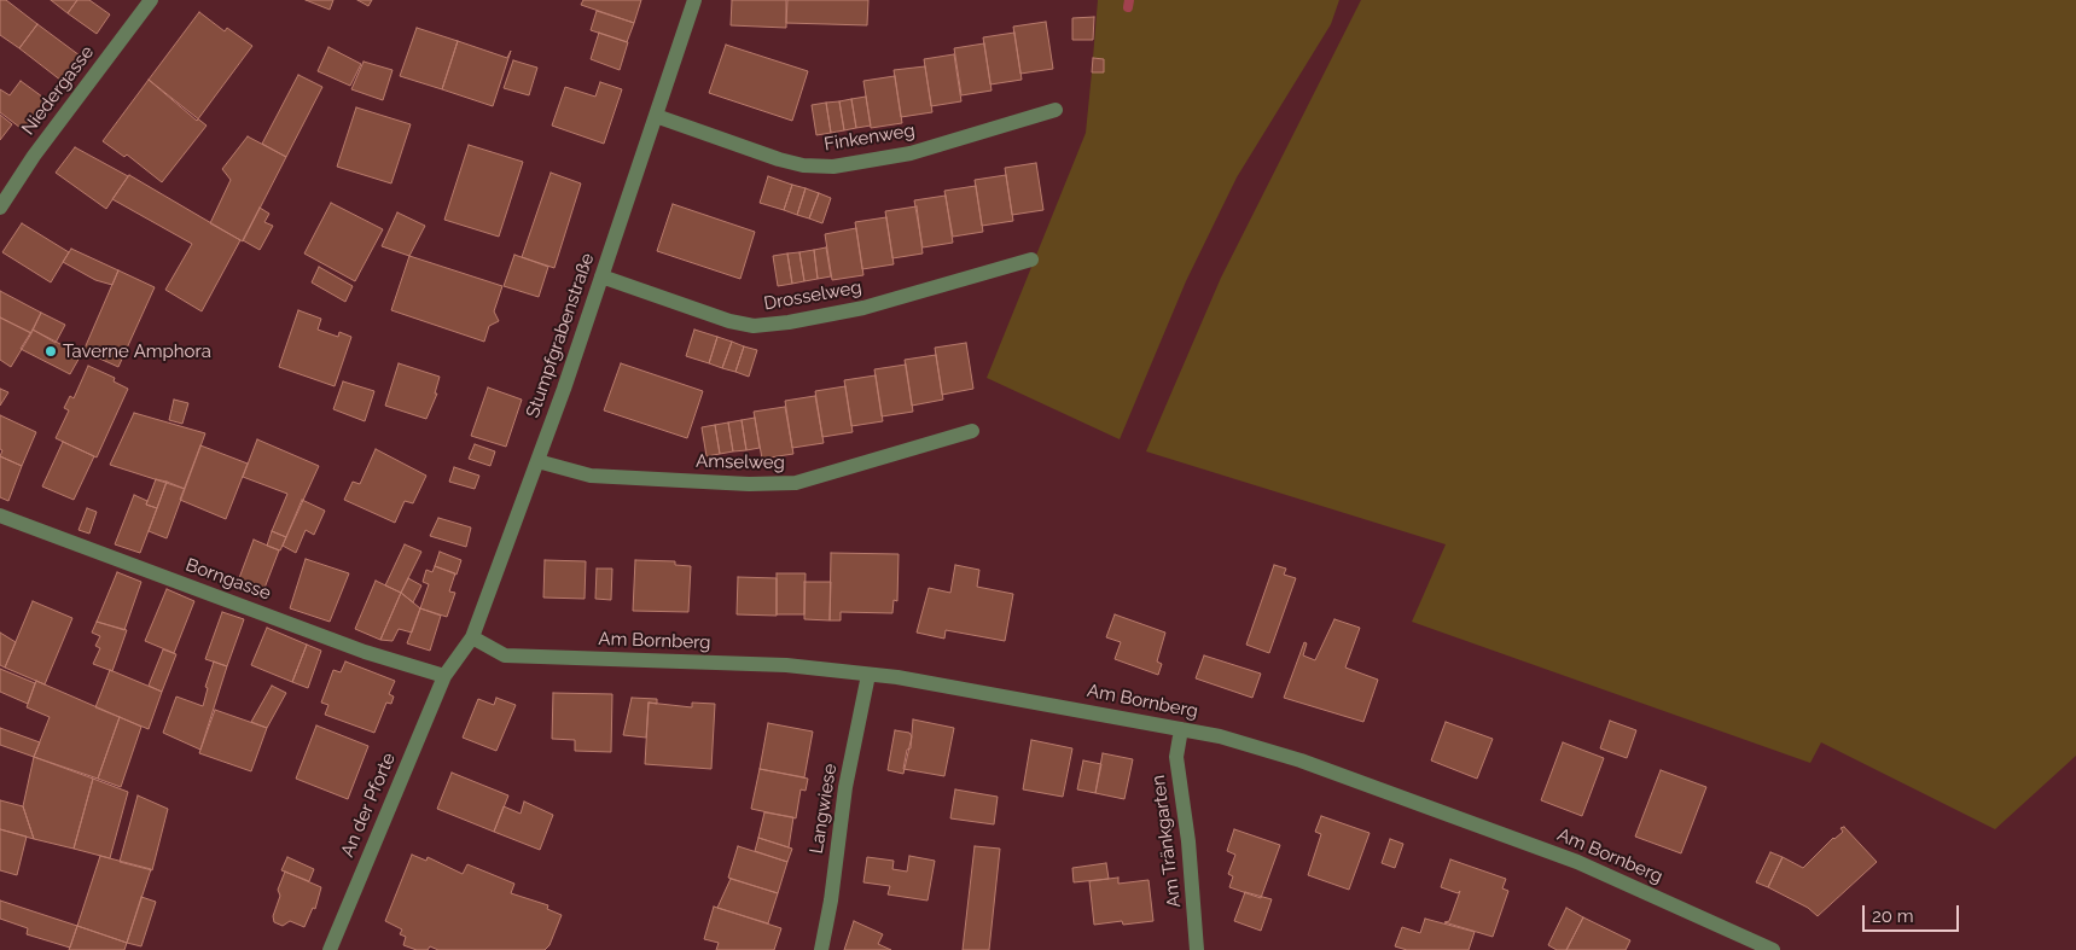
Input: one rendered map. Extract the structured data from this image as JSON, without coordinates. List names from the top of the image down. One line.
{"streets":{"street":["Niedergasse","Finkenweg","Drosselweg","Stumpfgrabenstraße","Amselweg","Borngasse","Am Bornberg","An der Pforte","Langwiese","Am Tränkgarten"]},"crossings":[["Finkenweg","Stumpfgrabenstraße"],["Drosselweg","Stumpfgrabenstraße"],["Stumpfgrabenstraße","Amselweg"],["Stumpfgrabenstraße","Borngasse"],["Stumpfgrabenstraße","Am Bornberg"],["Stumpfgrabenstraße","An der Pforte"],["Borngasse","An der Pforte"],["Am Bornberg","Langwiese"],["Am Bornberg","Am Tränkgarten"]],"places":["Taverne Amphora"],"scale_bar":"20 m"}
